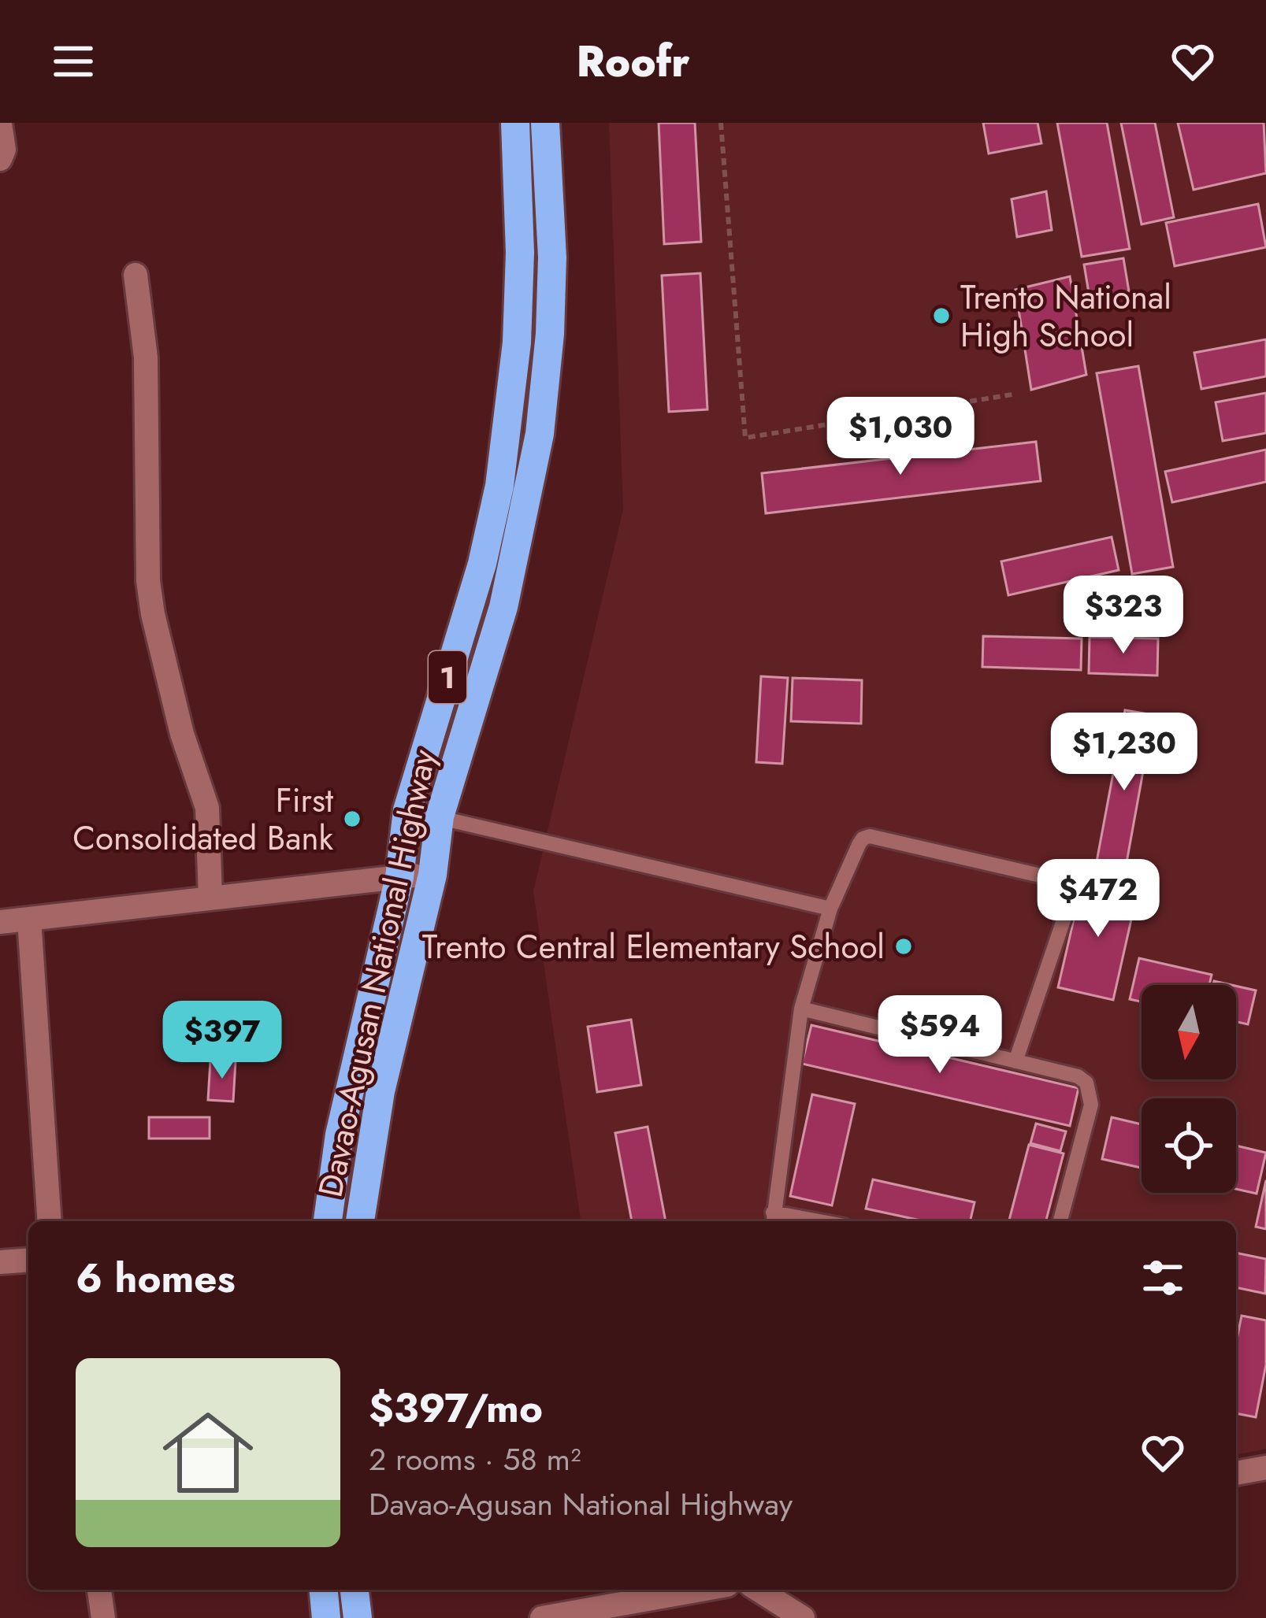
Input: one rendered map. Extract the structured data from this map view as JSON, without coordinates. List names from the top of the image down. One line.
{"streets":{"highway":["1","Davao-Agusan National Highway"]},"places":["Trento National High School","First Consolidated Bank","Trento Central Elementary School"],"north":"bottom","page":{"header":"Roofr","price":["$1,030","$323","$1,230","$472","$594","$397"],"heading":"6 homes","list":[{"name":"$397/mo","note":"2 rooms · 58 m² · Davao-Agusan National Highway"}]}}
